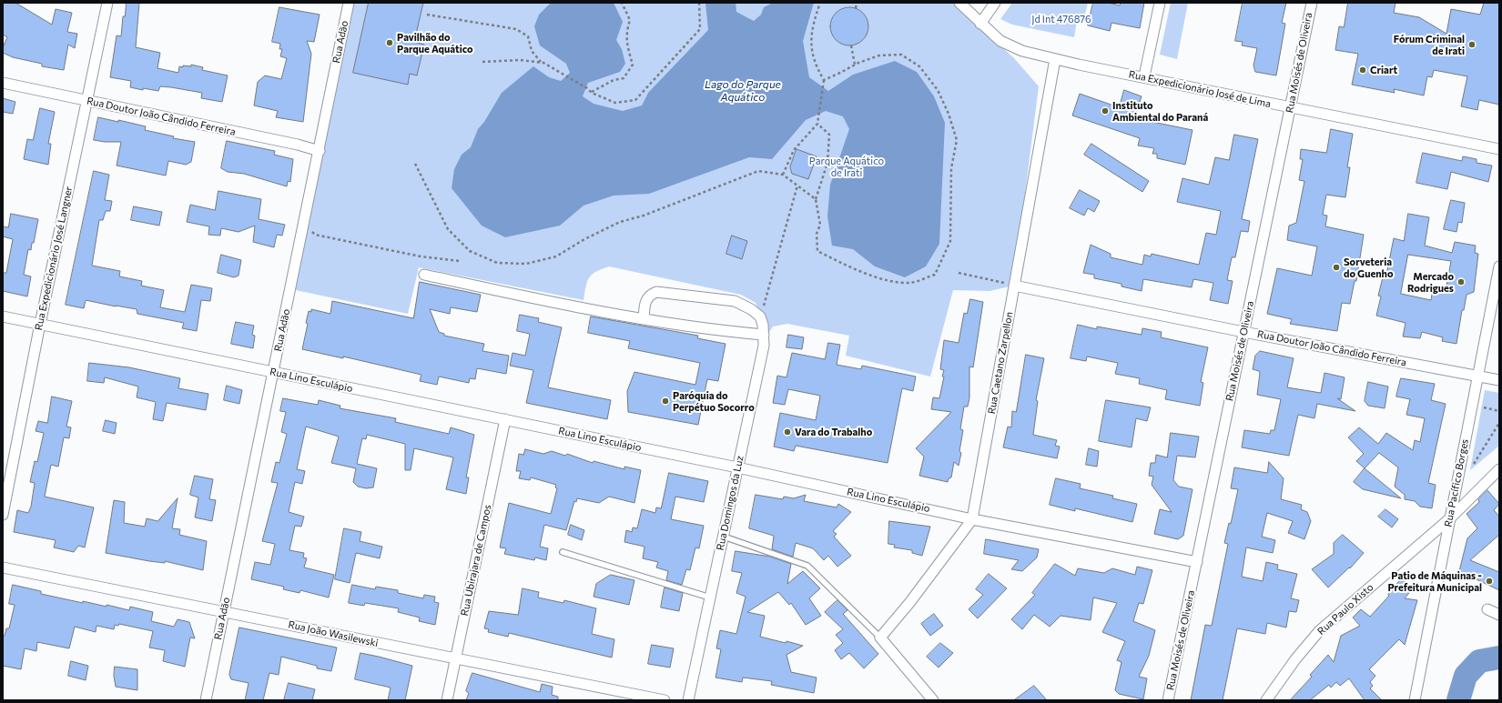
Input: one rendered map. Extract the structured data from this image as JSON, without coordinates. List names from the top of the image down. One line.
{"streets":{"street":["Rua Adão","Rua Moisés de Oliveira","Rua Expedicionário José de Lima","Rua Doutor João Cândido Ferreira","Rua Expedicionário José Langner","Rua Caetano Zarpellon","Rua Lino Esculápio","Rua Pacífico Borges","Rua Domingos da Luz","Rua Ubirajara de Campos","Rua Paulo Xisto","Rua João Wasilewski"]},"crossings":[["Rua Adão","Rua Doutor João Cândido Ferreira"],["Rua Adão","Rua Lino Esculápio"],["Rua Adão","Rua João Wasilewski"],["Rua Moisés de Oliveira","Rua Expedicionário José de Lima"],["Rua Moisés de Oliveira","Rua Doutor João Cândido Ferreira"],["Rua Moisés de Oliveira","Rua Lino Esculápio"],["Rua Expedicionário José de Lima","Rua Caetano Zarpellon"],["Rua Doutor João Cândido Ferreira","Rua Expedicionário José Langner"],["Rua Doutor João Cândido Ferreira","Rua Caetano Zarpellon"],["Rua Doutor João Cândido Ferreira","Rua Pacífico Borges"],["Rua Expedicionário José Langner","Rua Lino Esculápio"],["Rua Caetano Zarpellon","Rua Lino Esculápio"],["Rua Lino Esculápio","Rua Domingos da Luz"],["Rua Lino Esculápio","Rua Ubirajara de Campos"],["Rua Pacífico Borges","Rua Paulo Xisto"],["Rua Ubirajara de Campos","Rua João Wasilewski"]],"water":["Lago do Parque Aquático"],"parks":["Jd Int 476876","Parque Aquático de Irati"],"places":["Pavilhão do Parque Aquático","Fórum Criminal de Irati","Criart","Instituto Ambiental do Paraná","Sorveteria do Guenho","Mercado Rodrigues","Paróquia do Perpétuo Socorro","Vara do Trabalho","Patio de Máquinas - Prefeitura Municipal"]}
